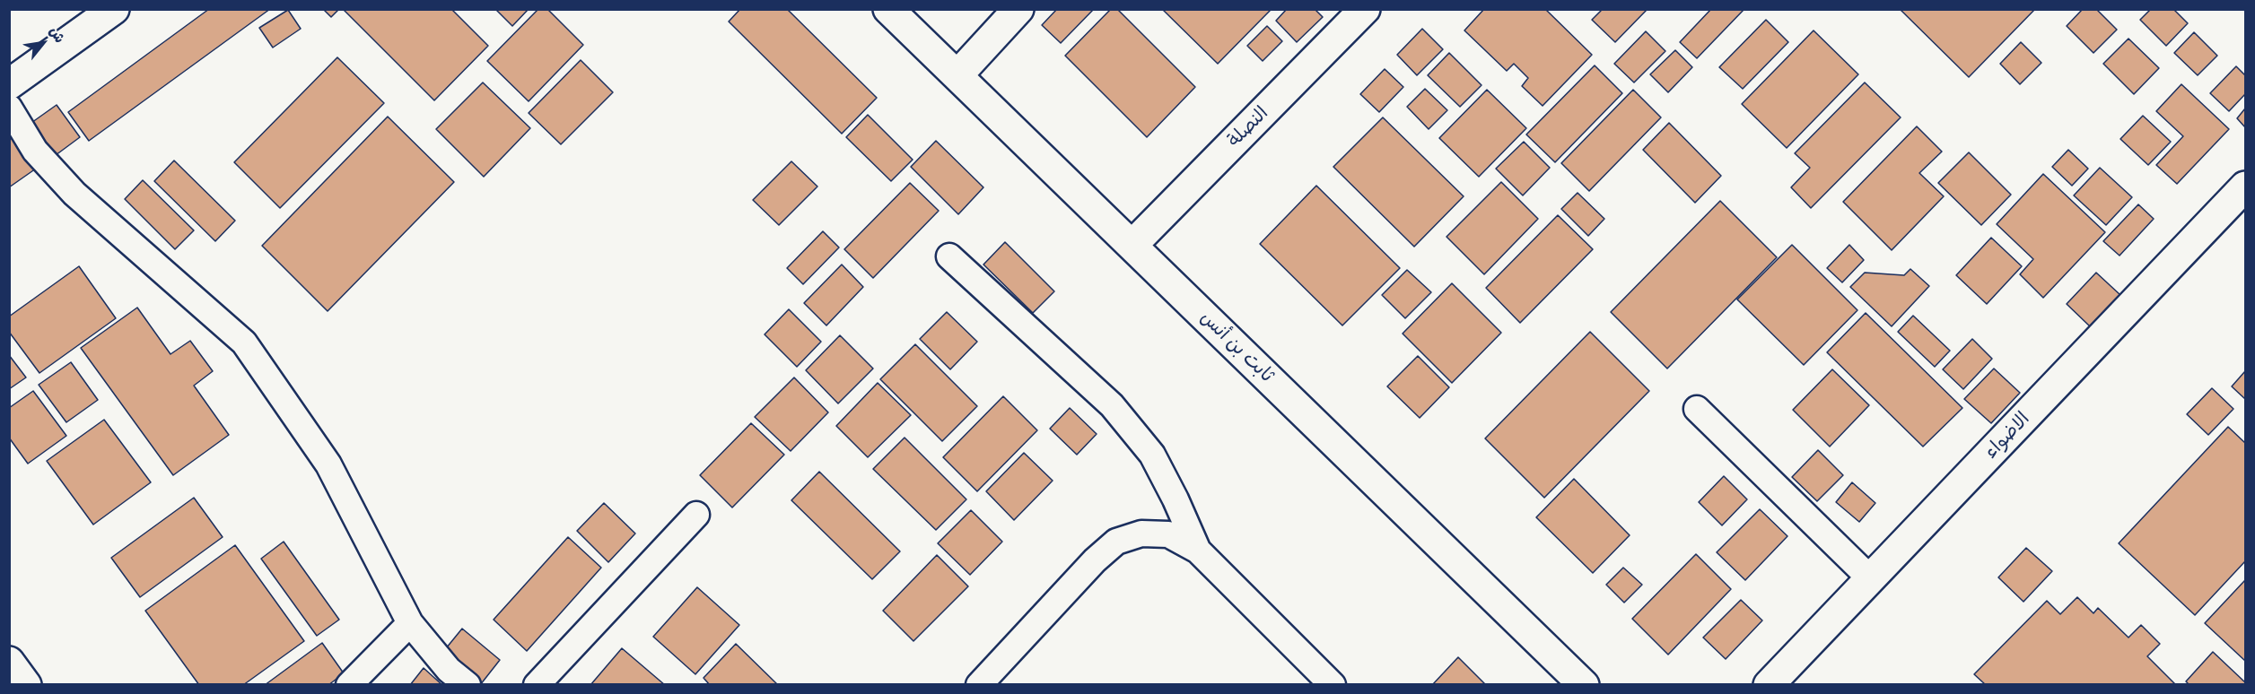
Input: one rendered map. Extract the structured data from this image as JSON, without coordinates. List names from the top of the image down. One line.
{"streets":{"street":["النصلة","ثابت بن أنس","الاضواء"]},"crossings":[["النصلة","ثابت بن أنس"]],"north":"top right"}
